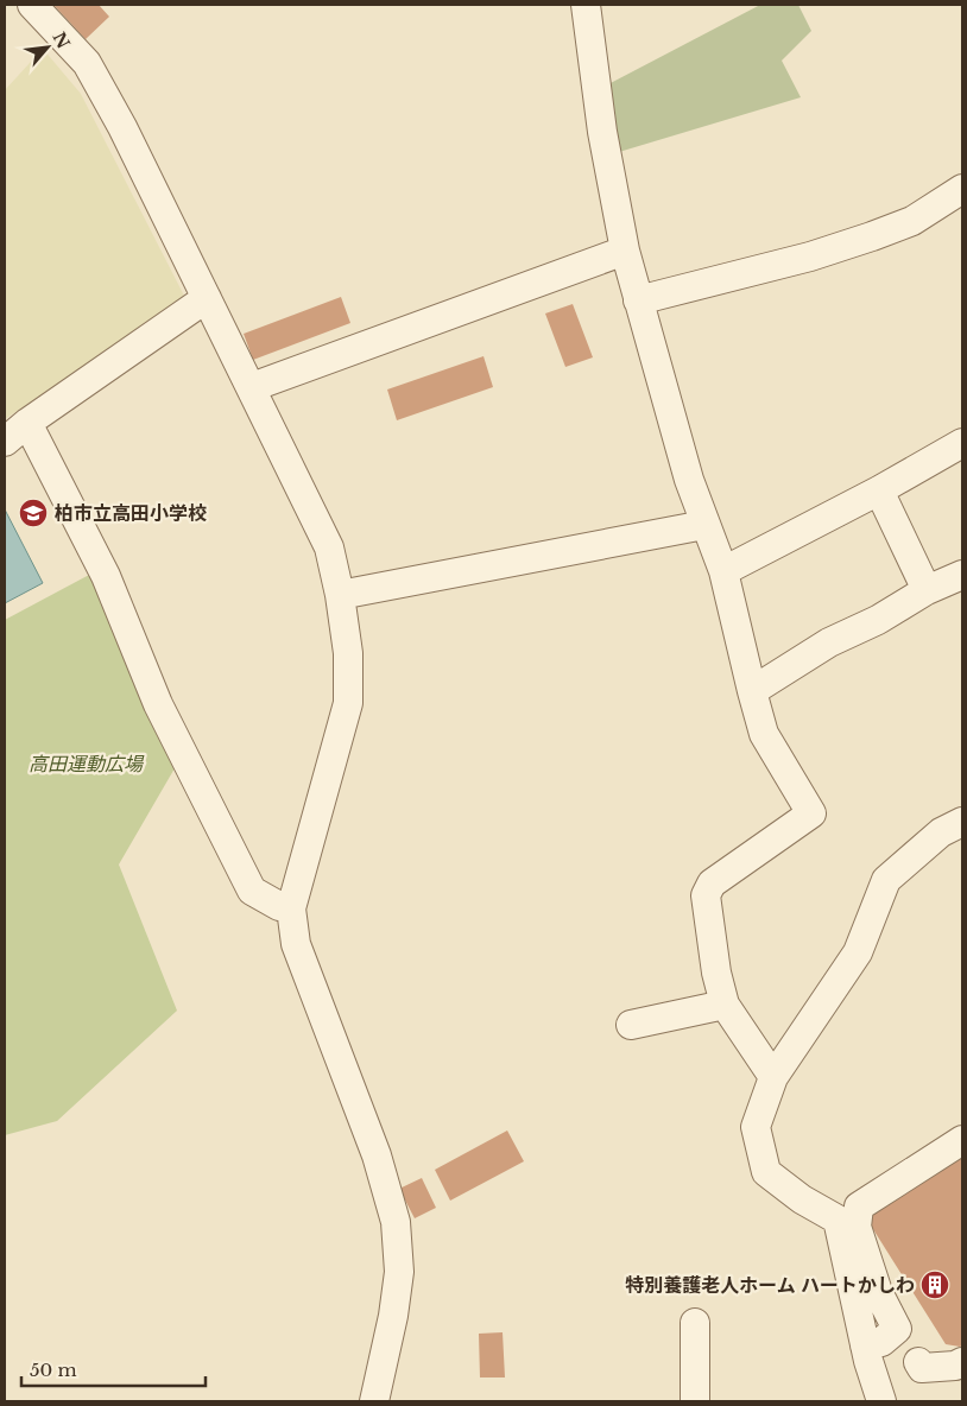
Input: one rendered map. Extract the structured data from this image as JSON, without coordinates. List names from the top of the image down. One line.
{"parks":["高田運動広場"],"places":{"school or university":["柏市立高田小学校"],"building":["特別養護老人ホーム ハートかしわ"]},"scale_bar":"50 m","north":"top right"}
